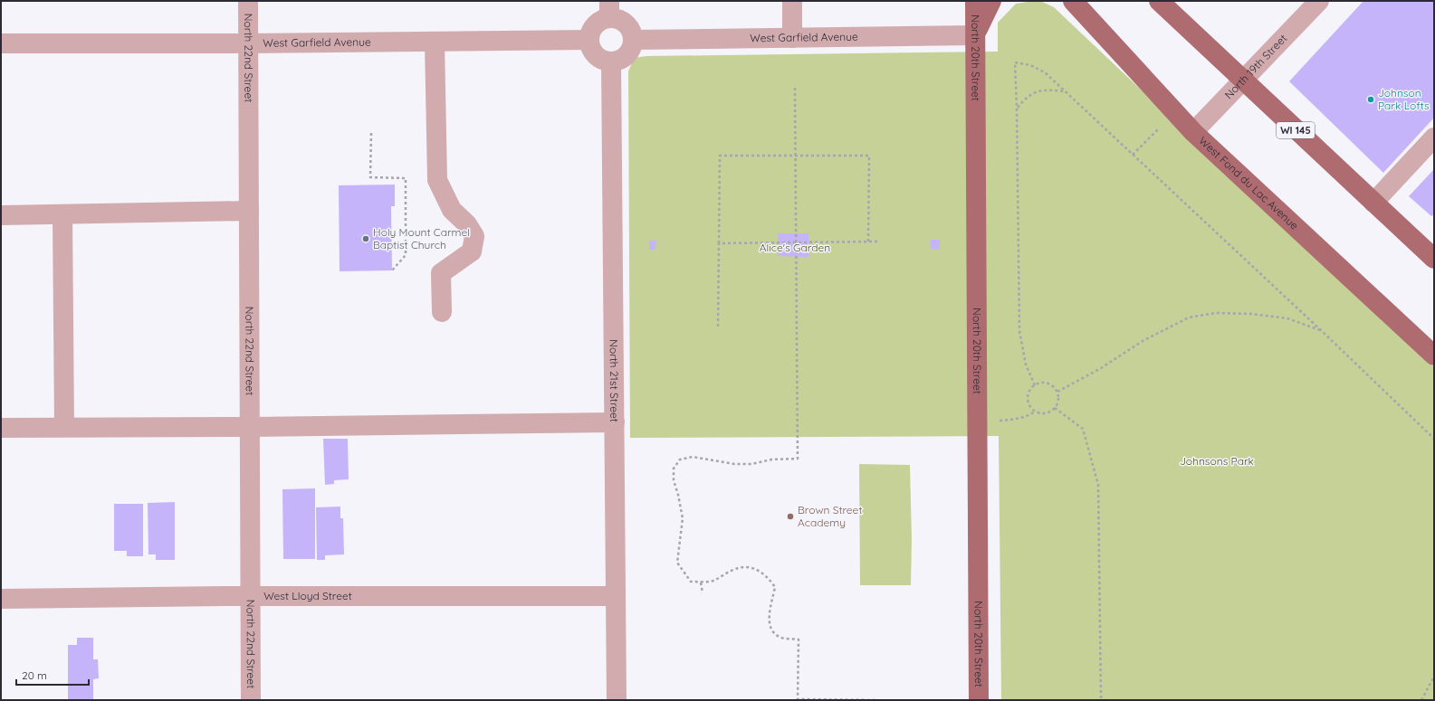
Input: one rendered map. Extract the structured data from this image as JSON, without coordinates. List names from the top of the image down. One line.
{"streets":{"main road":["North 20th Street","WI 145","West Fond du Lac Avenue"],"street":["West Garfield Avenue","North 22nd Street","North 19th Street","North 21st Street","West Lloyd Street"]},"crossings":[["West Garfield Avenue","North 22nd Street"],["West Garfield Avenue","North 20th Street"],["West Garfield Avenue","North 21st Street"],["North 22nd Street","West Lloyd Street"],["North 19th Street","WI 145"],["North 19th Street","West Fond du Lac Avenue"],["North 21st Street","West Lloyd Street"]],"parks":["Alice's Garden","Johnsons Park"],"places":["Johnson Park Lofts","Holy Mount Carmel Baptist Church","Brown Street Academy"],"scale_bar":"20 m"}
